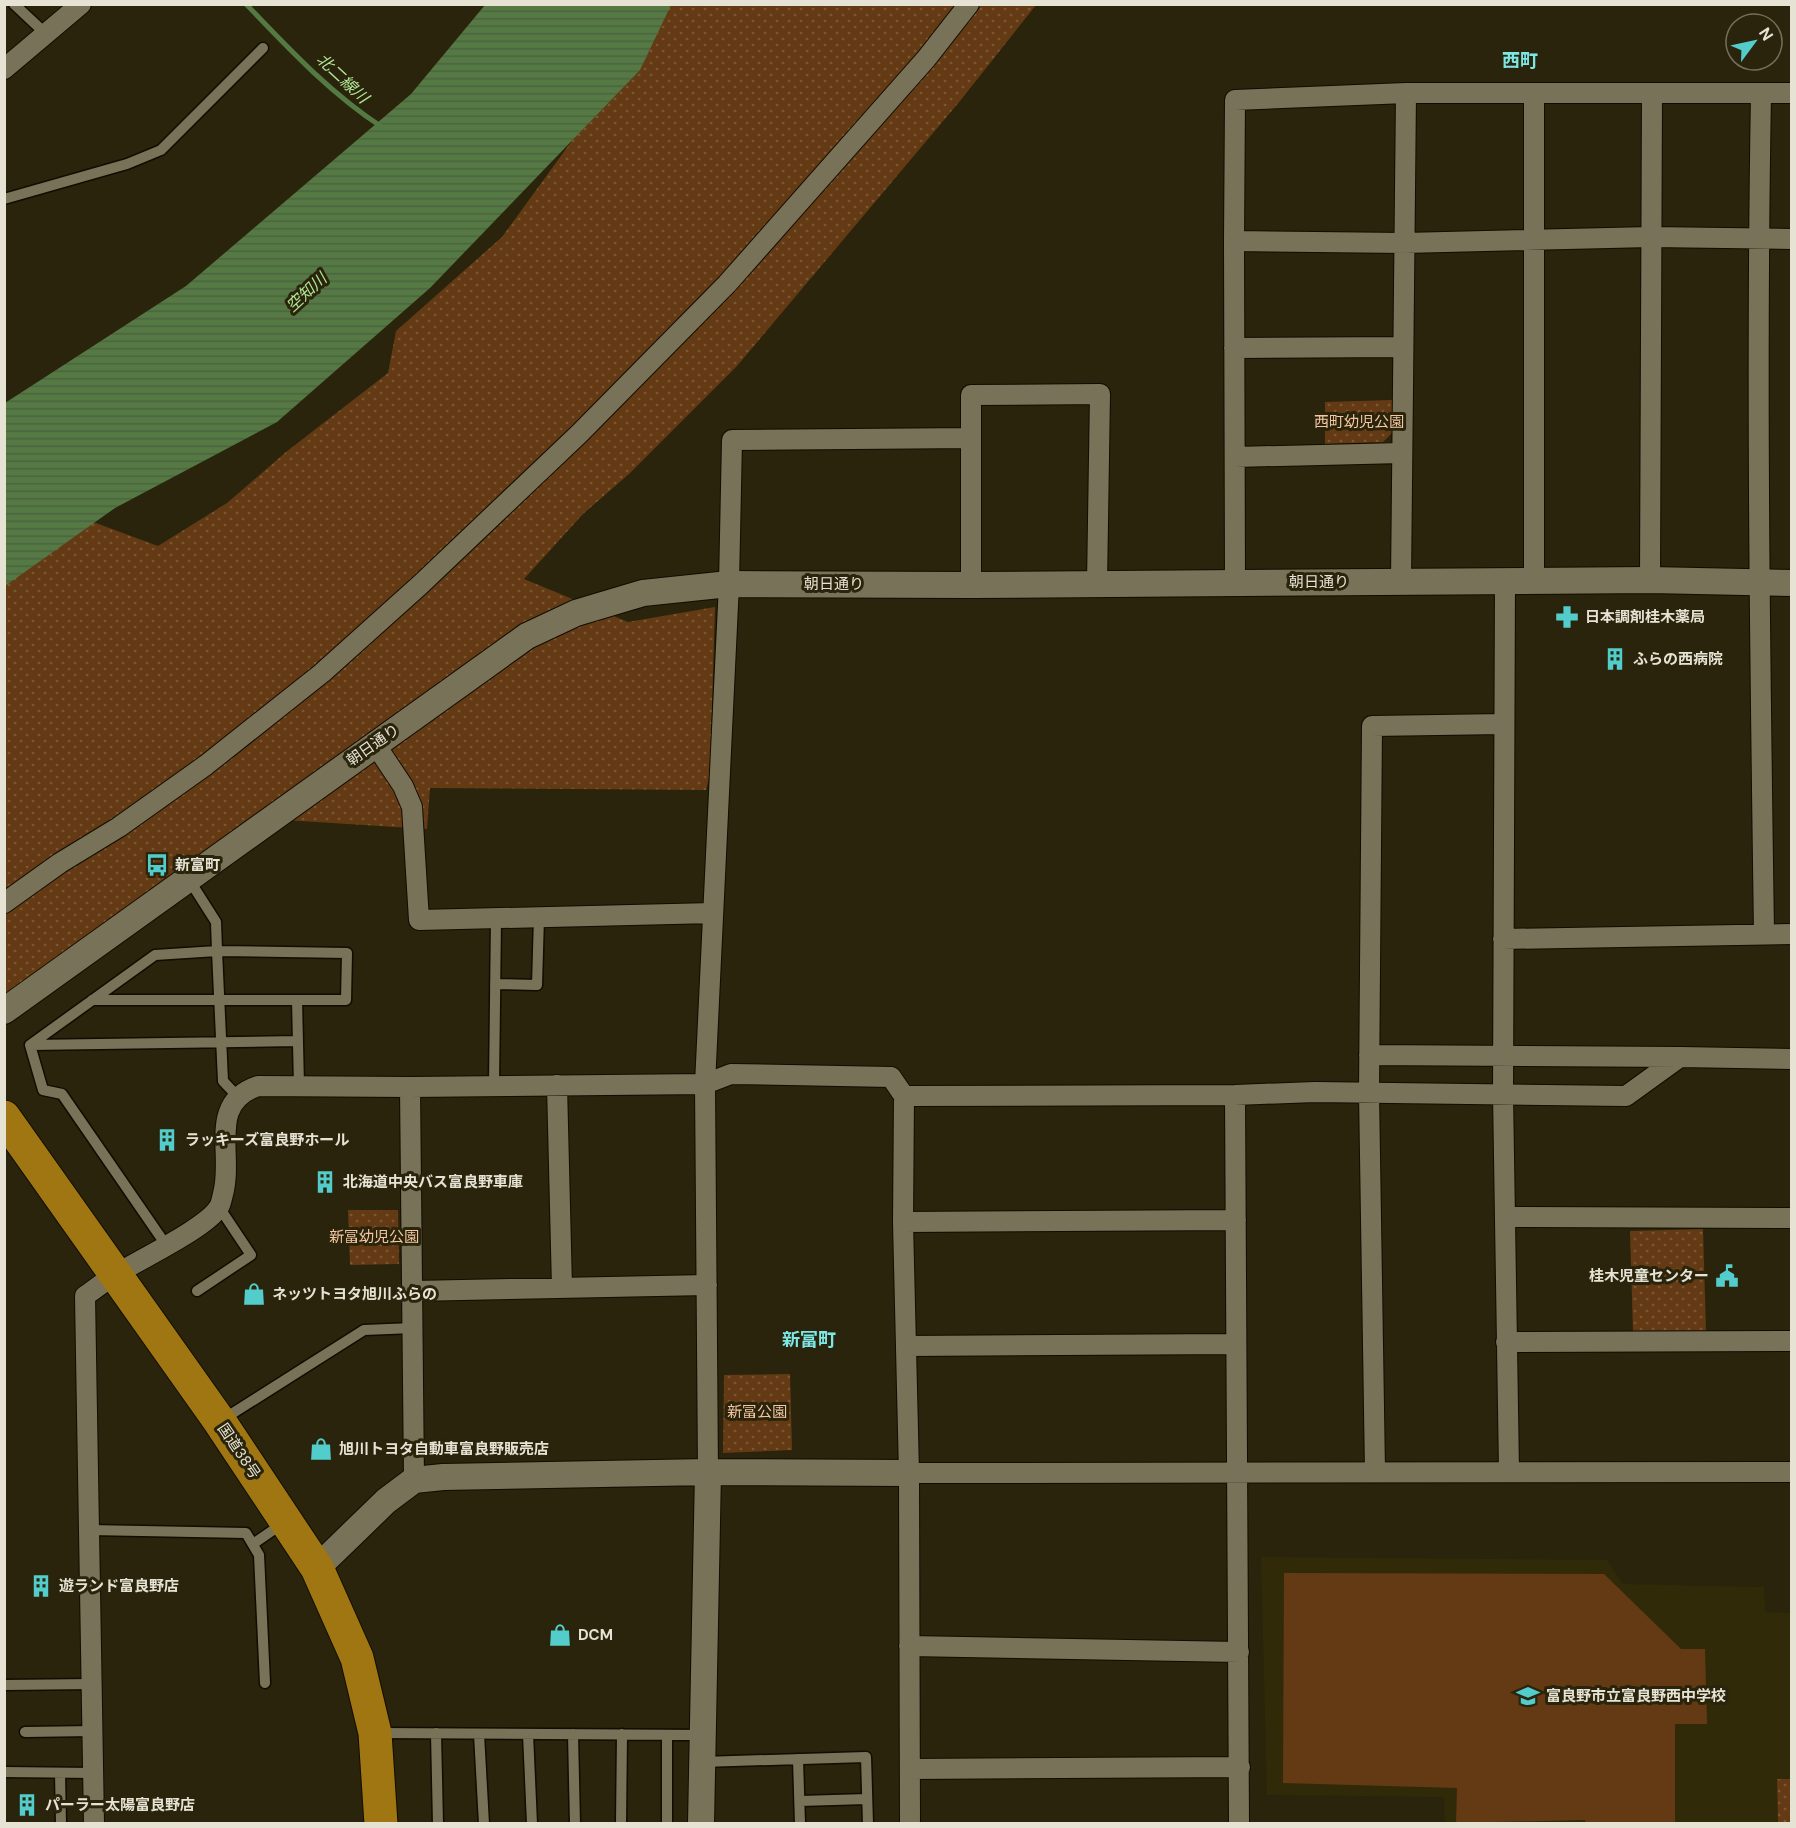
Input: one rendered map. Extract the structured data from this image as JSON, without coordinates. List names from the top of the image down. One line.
{"streets":{"highway":["国道38号"],"street":["朝日通り"]},"districts":["西町","新富町"],"water":["北二線川","空知川"],"parks":["西町幼児公園","新冨幼児公園","新冨公園"],"places":{"pharmacy":["日本調剤桂木薬局"],"building":["ふらの西病院","ラッキーズ富良野ホール","北海道中央バス富良野車庫","遊ランド富良野店","パーラー太陽富良野店"],"bus stop":["新富町"],"public building":["桂木児童センター"],"shop":["ネッツトヨタ旭川ふらの","旭川トヨタ自動車富良野販売店","DCM"],"school or university":["富良野市立富良野西中学校"]},"north":"top right"}
